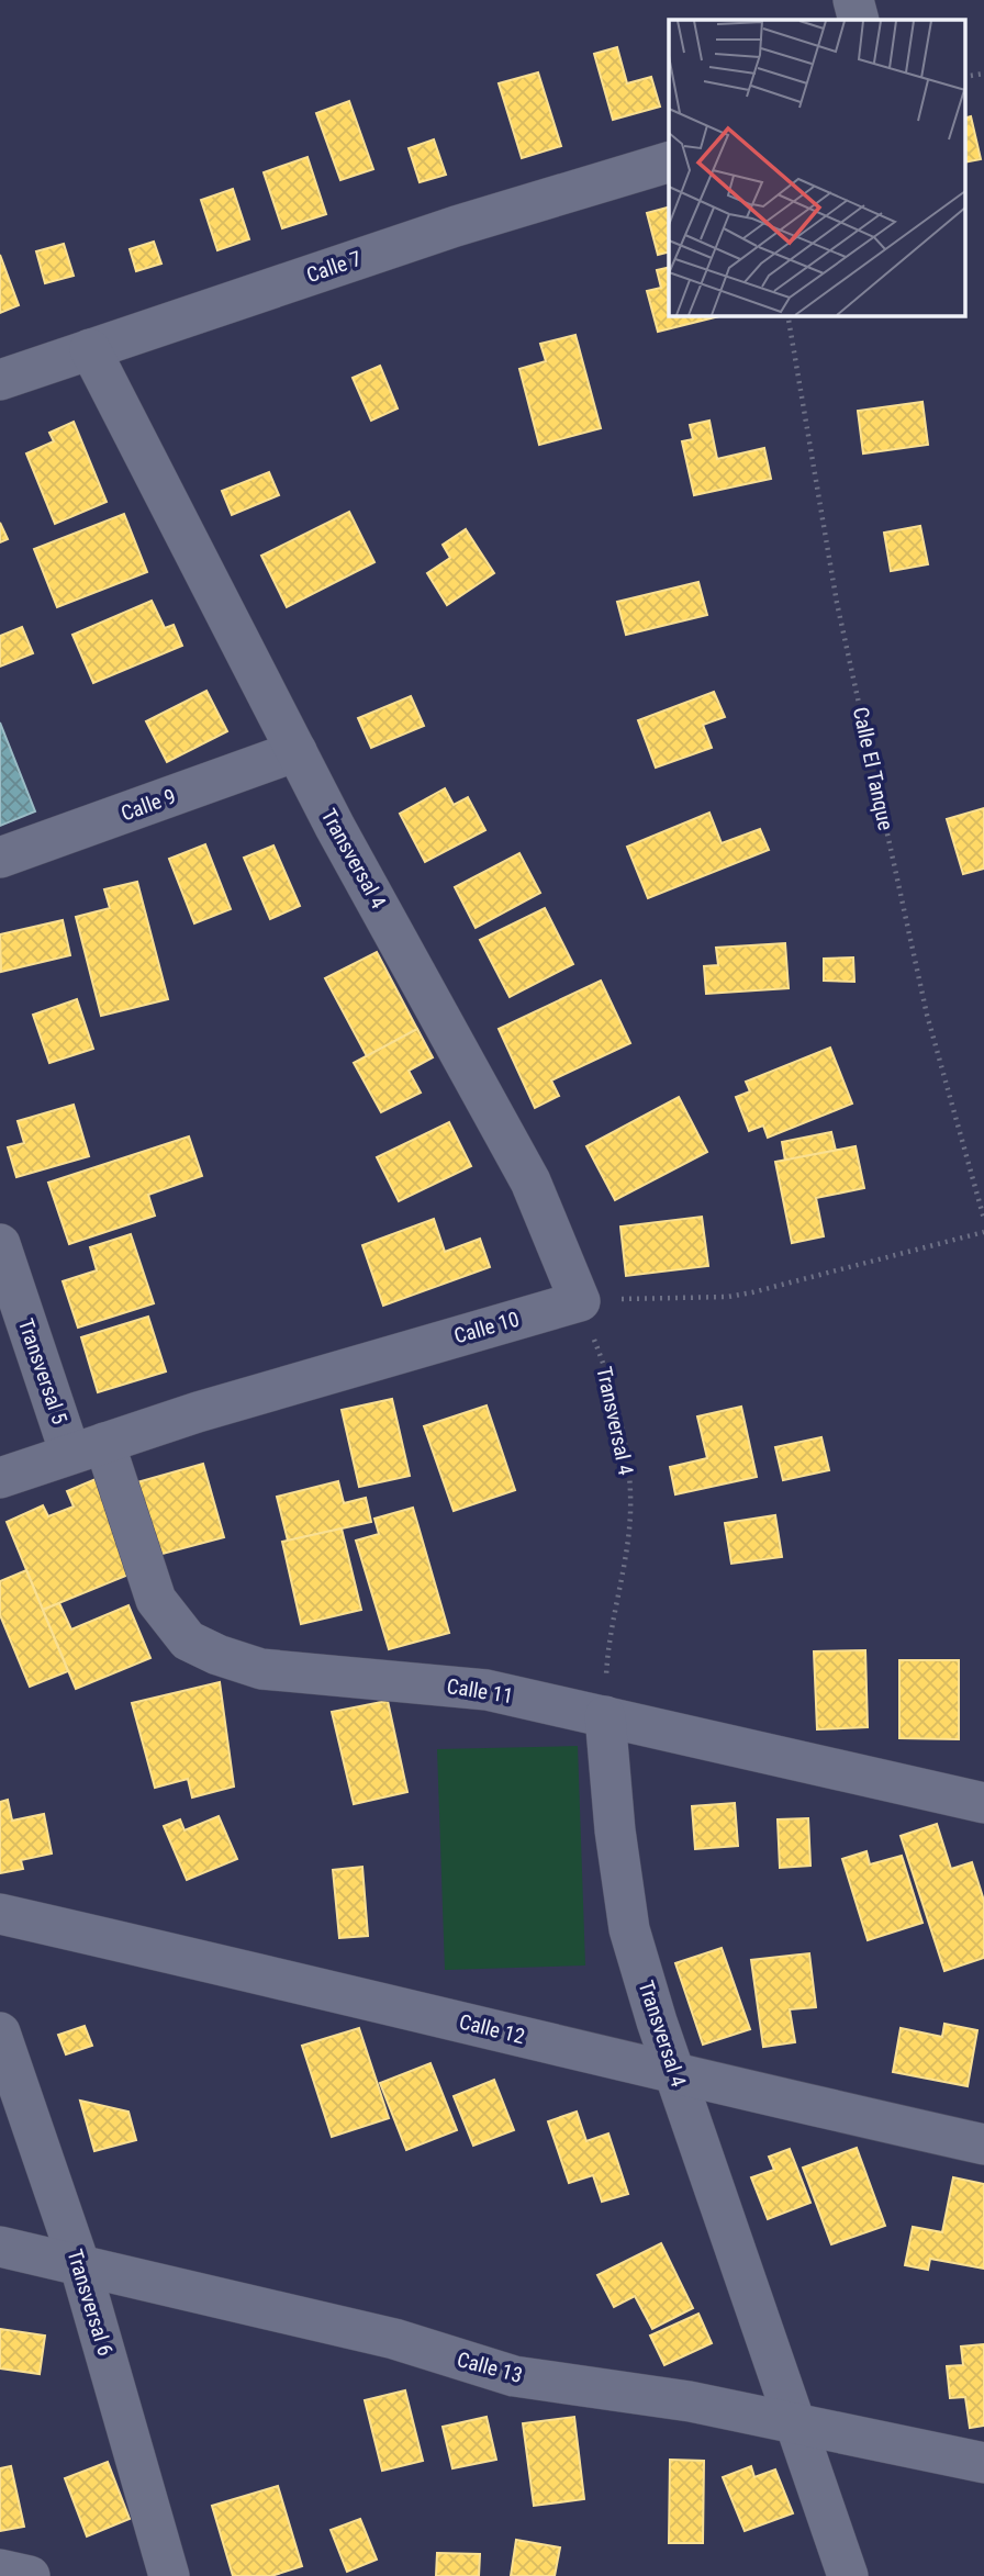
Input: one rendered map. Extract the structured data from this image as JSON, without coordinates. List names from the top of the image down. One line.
{"streets":{"street":["Calle 7","Calle 9","Transversal 4","Calle 10","Transversal 5","Calle 11","Calle 12","Transversal 6","Calle 13"],"path":["Calle El Tanque"]},"crossings":[["Calle 7","Transversal 4"],["Calle 9","Transversal 4"],["Transversal 4","Calle 10"],["Transversal 4","Calle 11"],["Transversal 4","Calle 12"],["Transversal 4","Calle 13"],["Calle 10","Transversal 5"],["Calle 10","Calle 11"],["Transversal 5","Calle 11"],["Transversal 6","Calle 13"]]}
